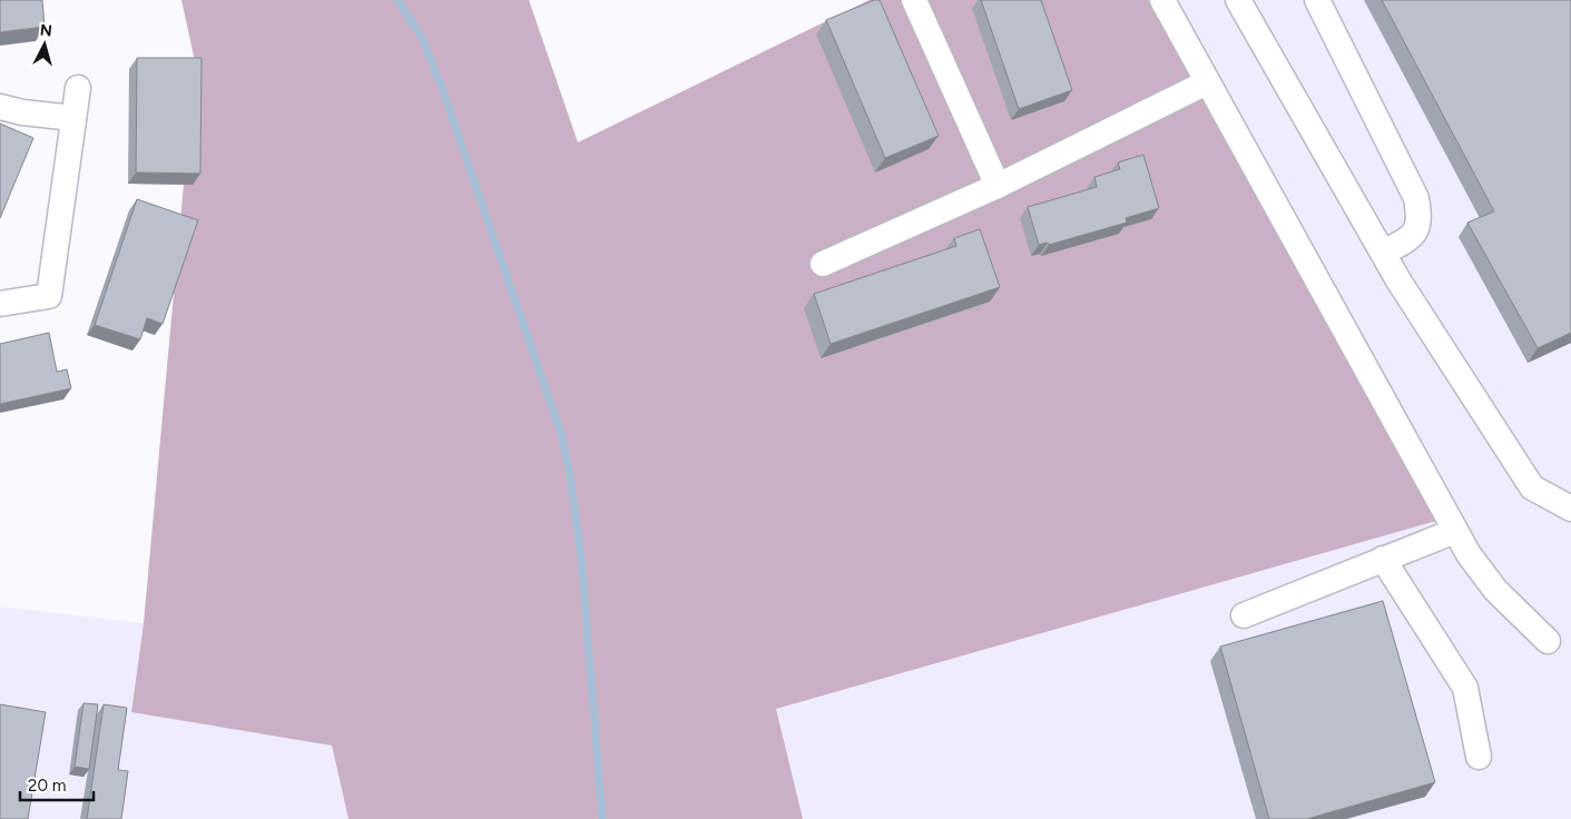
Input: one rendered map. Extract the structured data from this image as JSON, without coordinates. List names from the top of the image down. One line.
{"scale_bar":"20 m","north":"top"}
